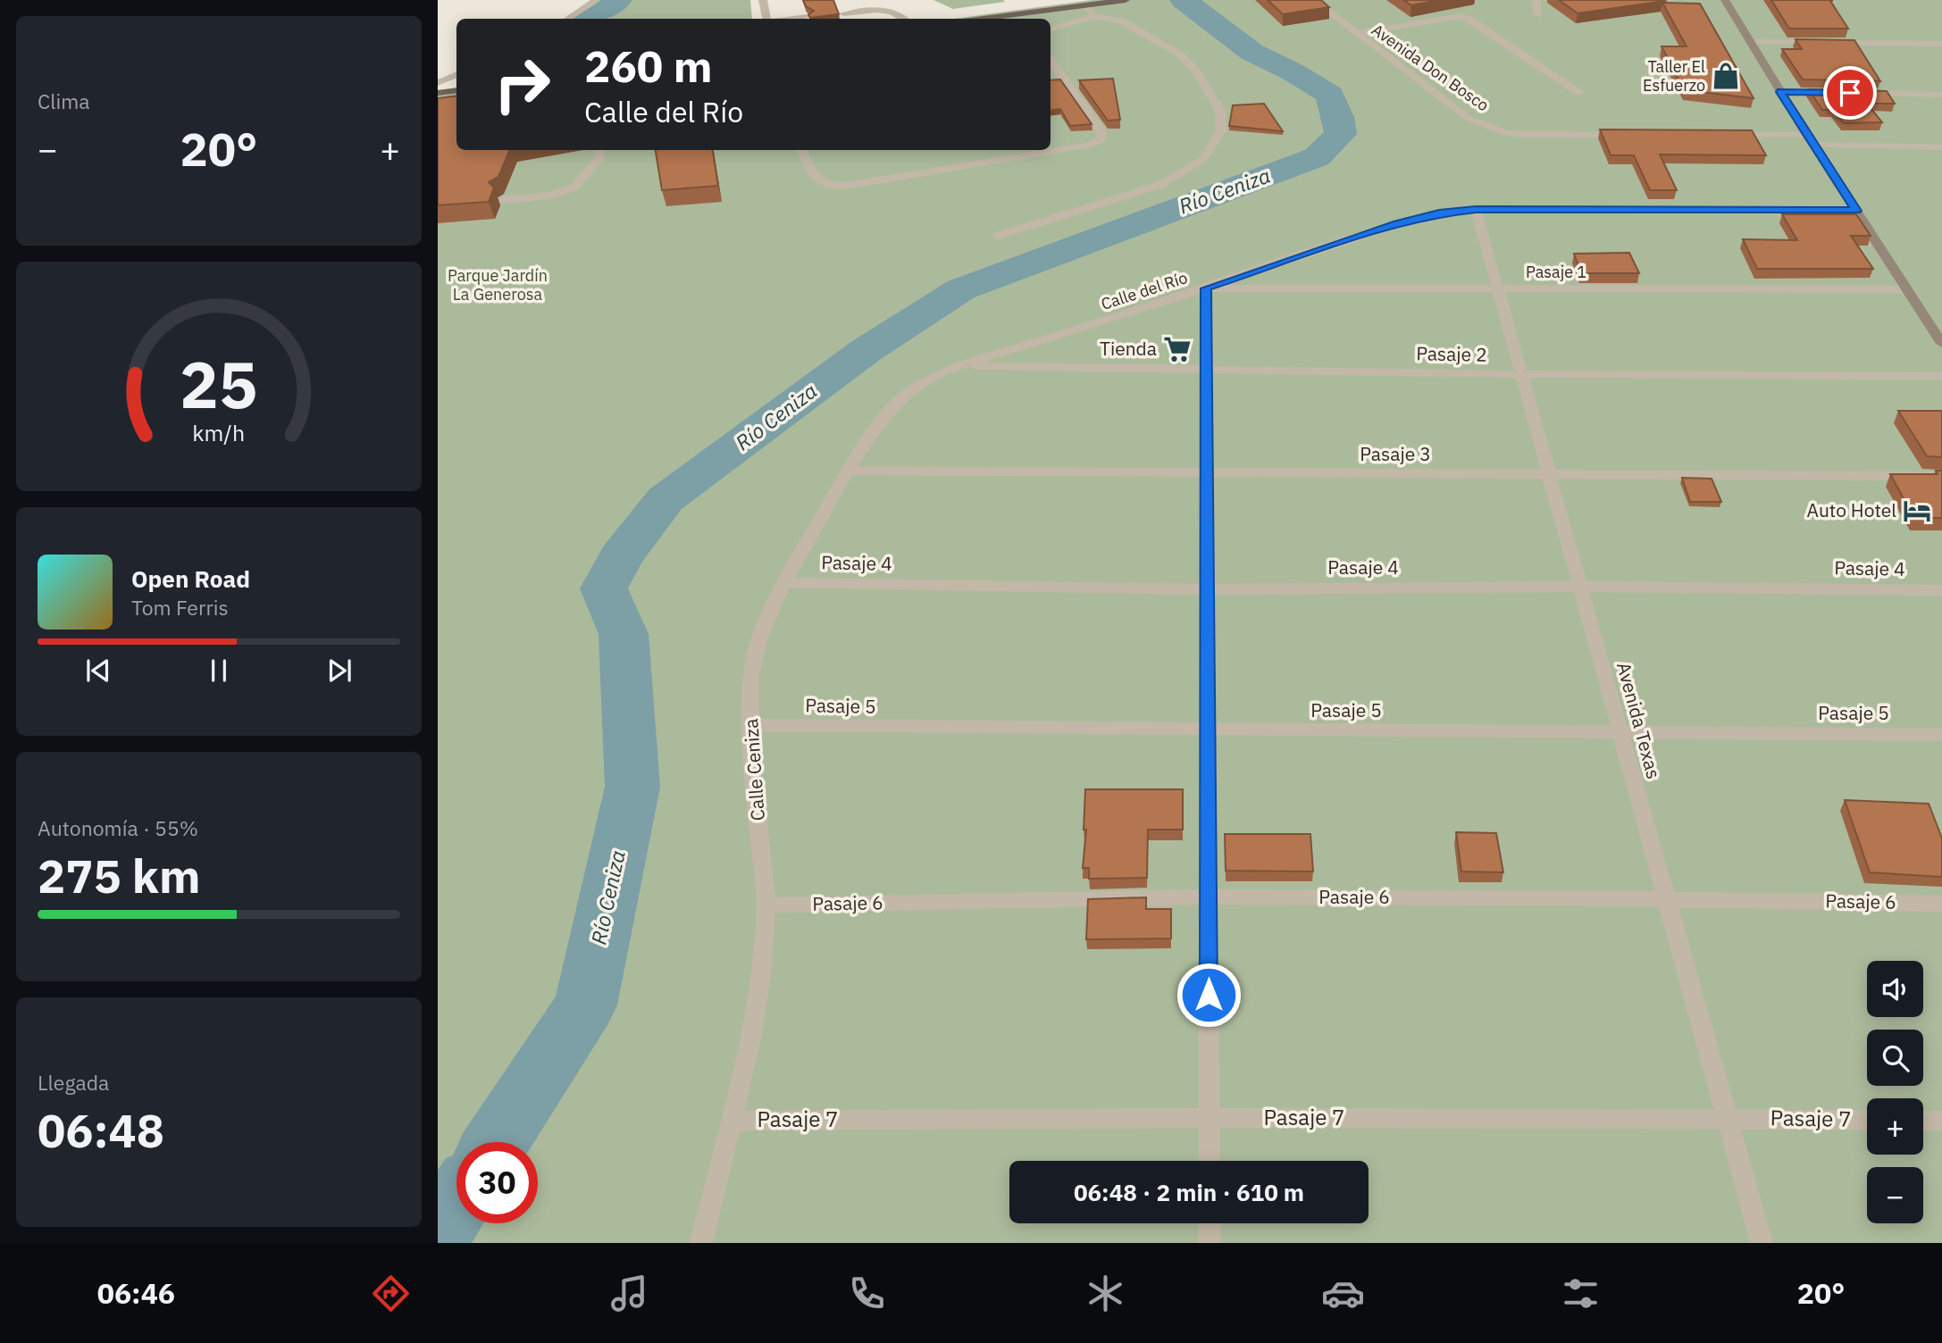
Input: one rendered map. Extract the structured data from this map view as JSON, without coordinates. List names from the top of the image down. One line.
{"streets":{"street":["Avenida Don Bosco","Pasaje 1","Calle del Río","Pasaje 2","Pasaje 3","Pasaje 4","Pasaje 5","Avenida Texas","Calle Ceniza","Pasaje 6","Pasaje 7"]},"crossings":[["Pasaje 1","Calle del Río"],["Pasaje 1","Avenida Texas"],["Calle del Río","Pasaje 2"],["Calle del Río","Avenida Texas"],["Calle del Río","Calle Ceniza"],["Pasaje 2","Avenida Texas"],["Pasaje 2","Calle Ceniza"],["Pasaje 3","Avenida Texas"],["Pasaje 3","Calle Ceniza"],["Pasaje 4","Avenida Texas"],["Pasaje 4","Calle Ceniza"],["Pasaje 5","Avenida Texas"],["Pasaje 5","Calle Ceniza"],["Avenida Texas","Pasaje 6"],["Avenida Texas","Pasaje 7"],["Calle Ceniza","Pasaje 6"],["Calle Ceniza","Pasaje 7"]],"water":["Río Ceniza"],"parks":["Parque Jardín La Generosa"],"places":{"shop":["Taller El Esfuerzo"],"supermarket":["Tienda"],"hotel":["Auto Hotel"]},"page":{"tile":["Clima",["Autonomía · 55%","275 km"],["Llegada","06:48"]],"turn":["260 m","Calle del Río"],"heat":["−","20°","+"],"song":["Open Road","Tom Ferris"],"map_buttons":["+","−"],"limit":"30","trip":"06:48 · 2 min · 610 m","tabs":["06:46","20°"],"gauge":["25","km/h"]}}
